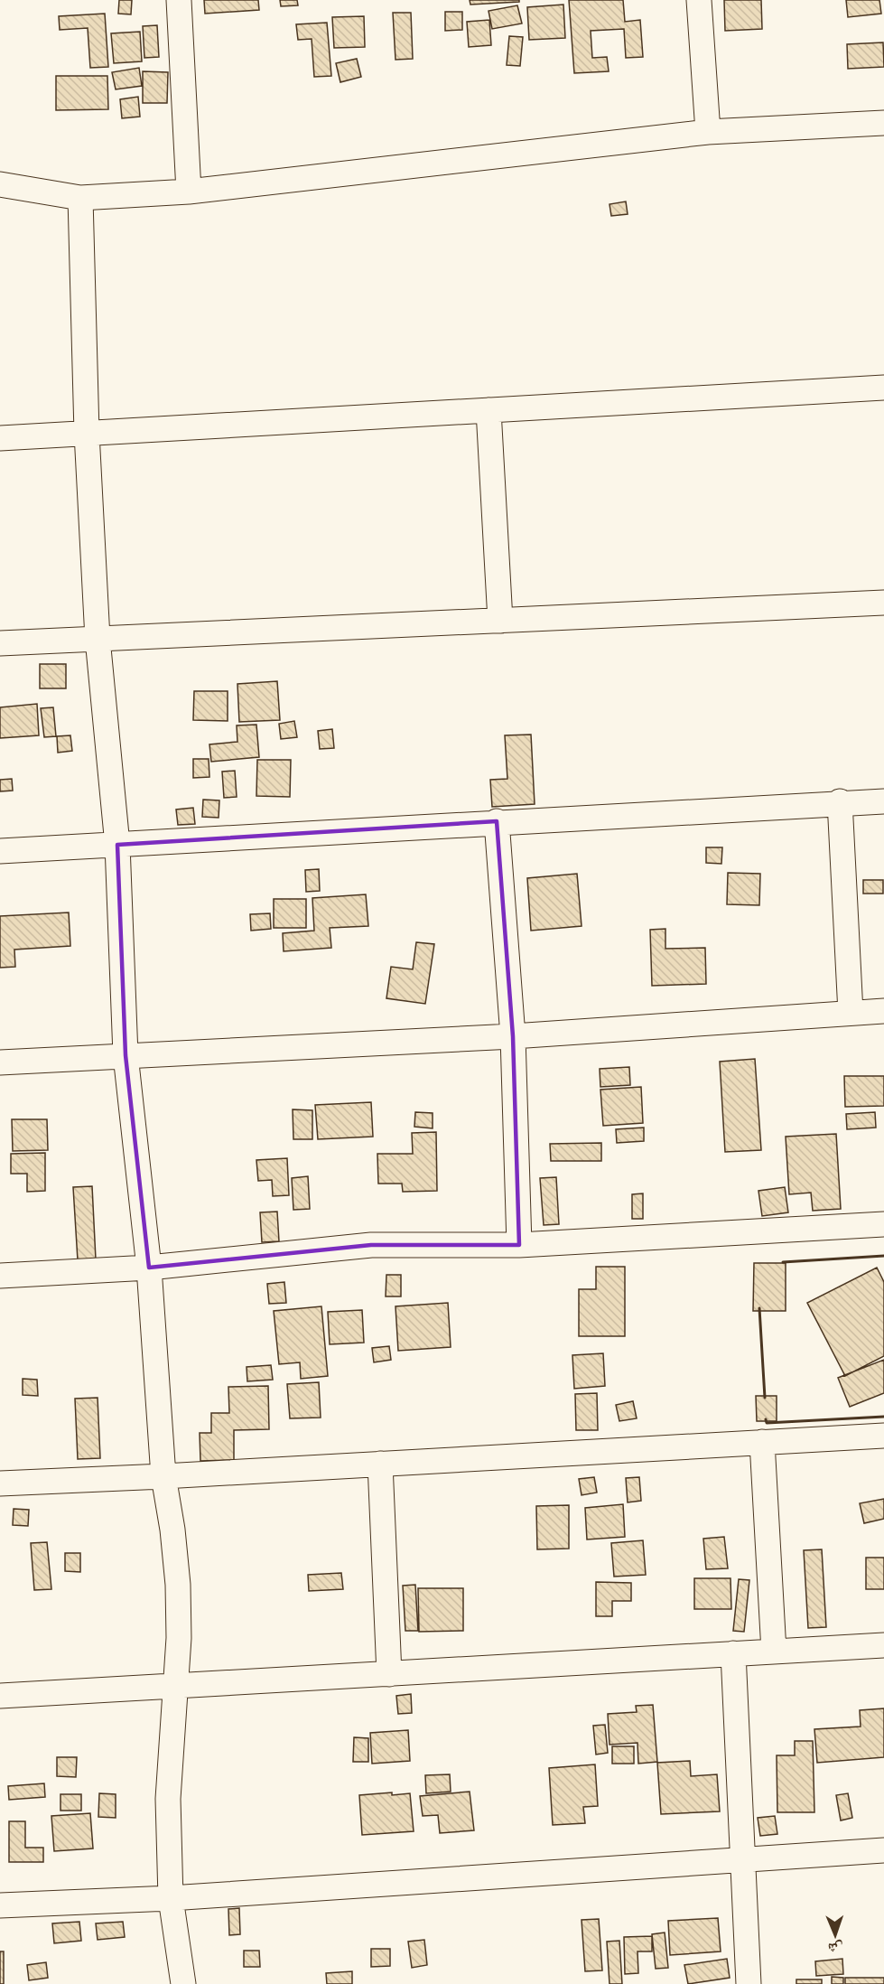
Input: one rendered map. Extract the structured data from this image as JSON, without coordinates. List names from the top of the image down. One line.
{"north":"bottom"}
